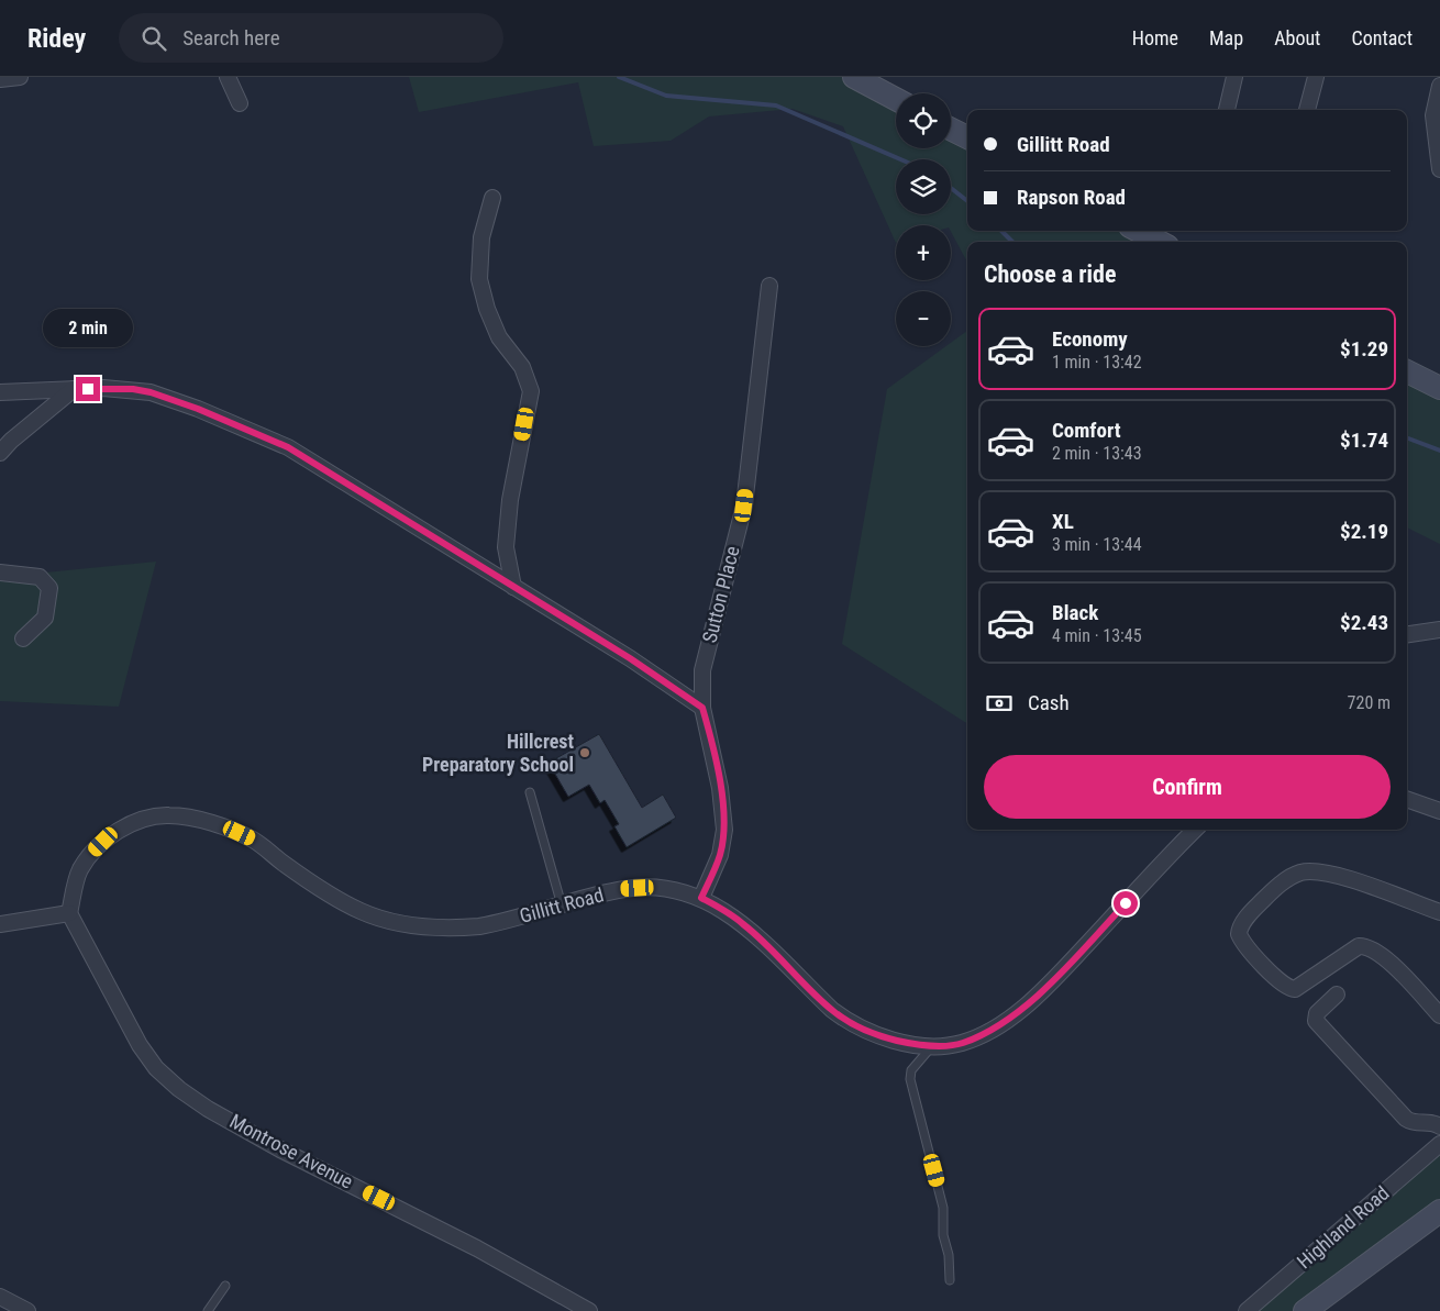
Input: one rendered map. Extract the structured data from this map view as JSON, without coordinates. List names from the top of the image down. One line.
{"streets":{"street":["Sutton Place","Gillitt Road","Montrose Avenue","Highland Road"]},"crossings":[["Sutton Place","Gillitt Road"],["Gillitt Road","Montrose Avenue"]],"places":["Hillcrest Preparatory School"],"page":{"header":"Ridey","search":"Search here","nav":["Home","Map","About","Contact"],"map_buttons":["+","−"],"banner":["Gillitt Road","Rapson Road"],"heading":"Choose a ride","list":[{"name":"Economy","note":"1 min · 13:42","value":"$1.29"},{"name":"Comfort","note":"2 min · 13:43","value":"$1.74"},{"name":"XL","note":"3 min · 13:44","value":"$2.19"},{"name":"Black","note":"4 min · 13:45","value":"$2.43"}],"bubble":"2 min","pay":["Cash","720 m"],"buttons":"Confirm"}}
